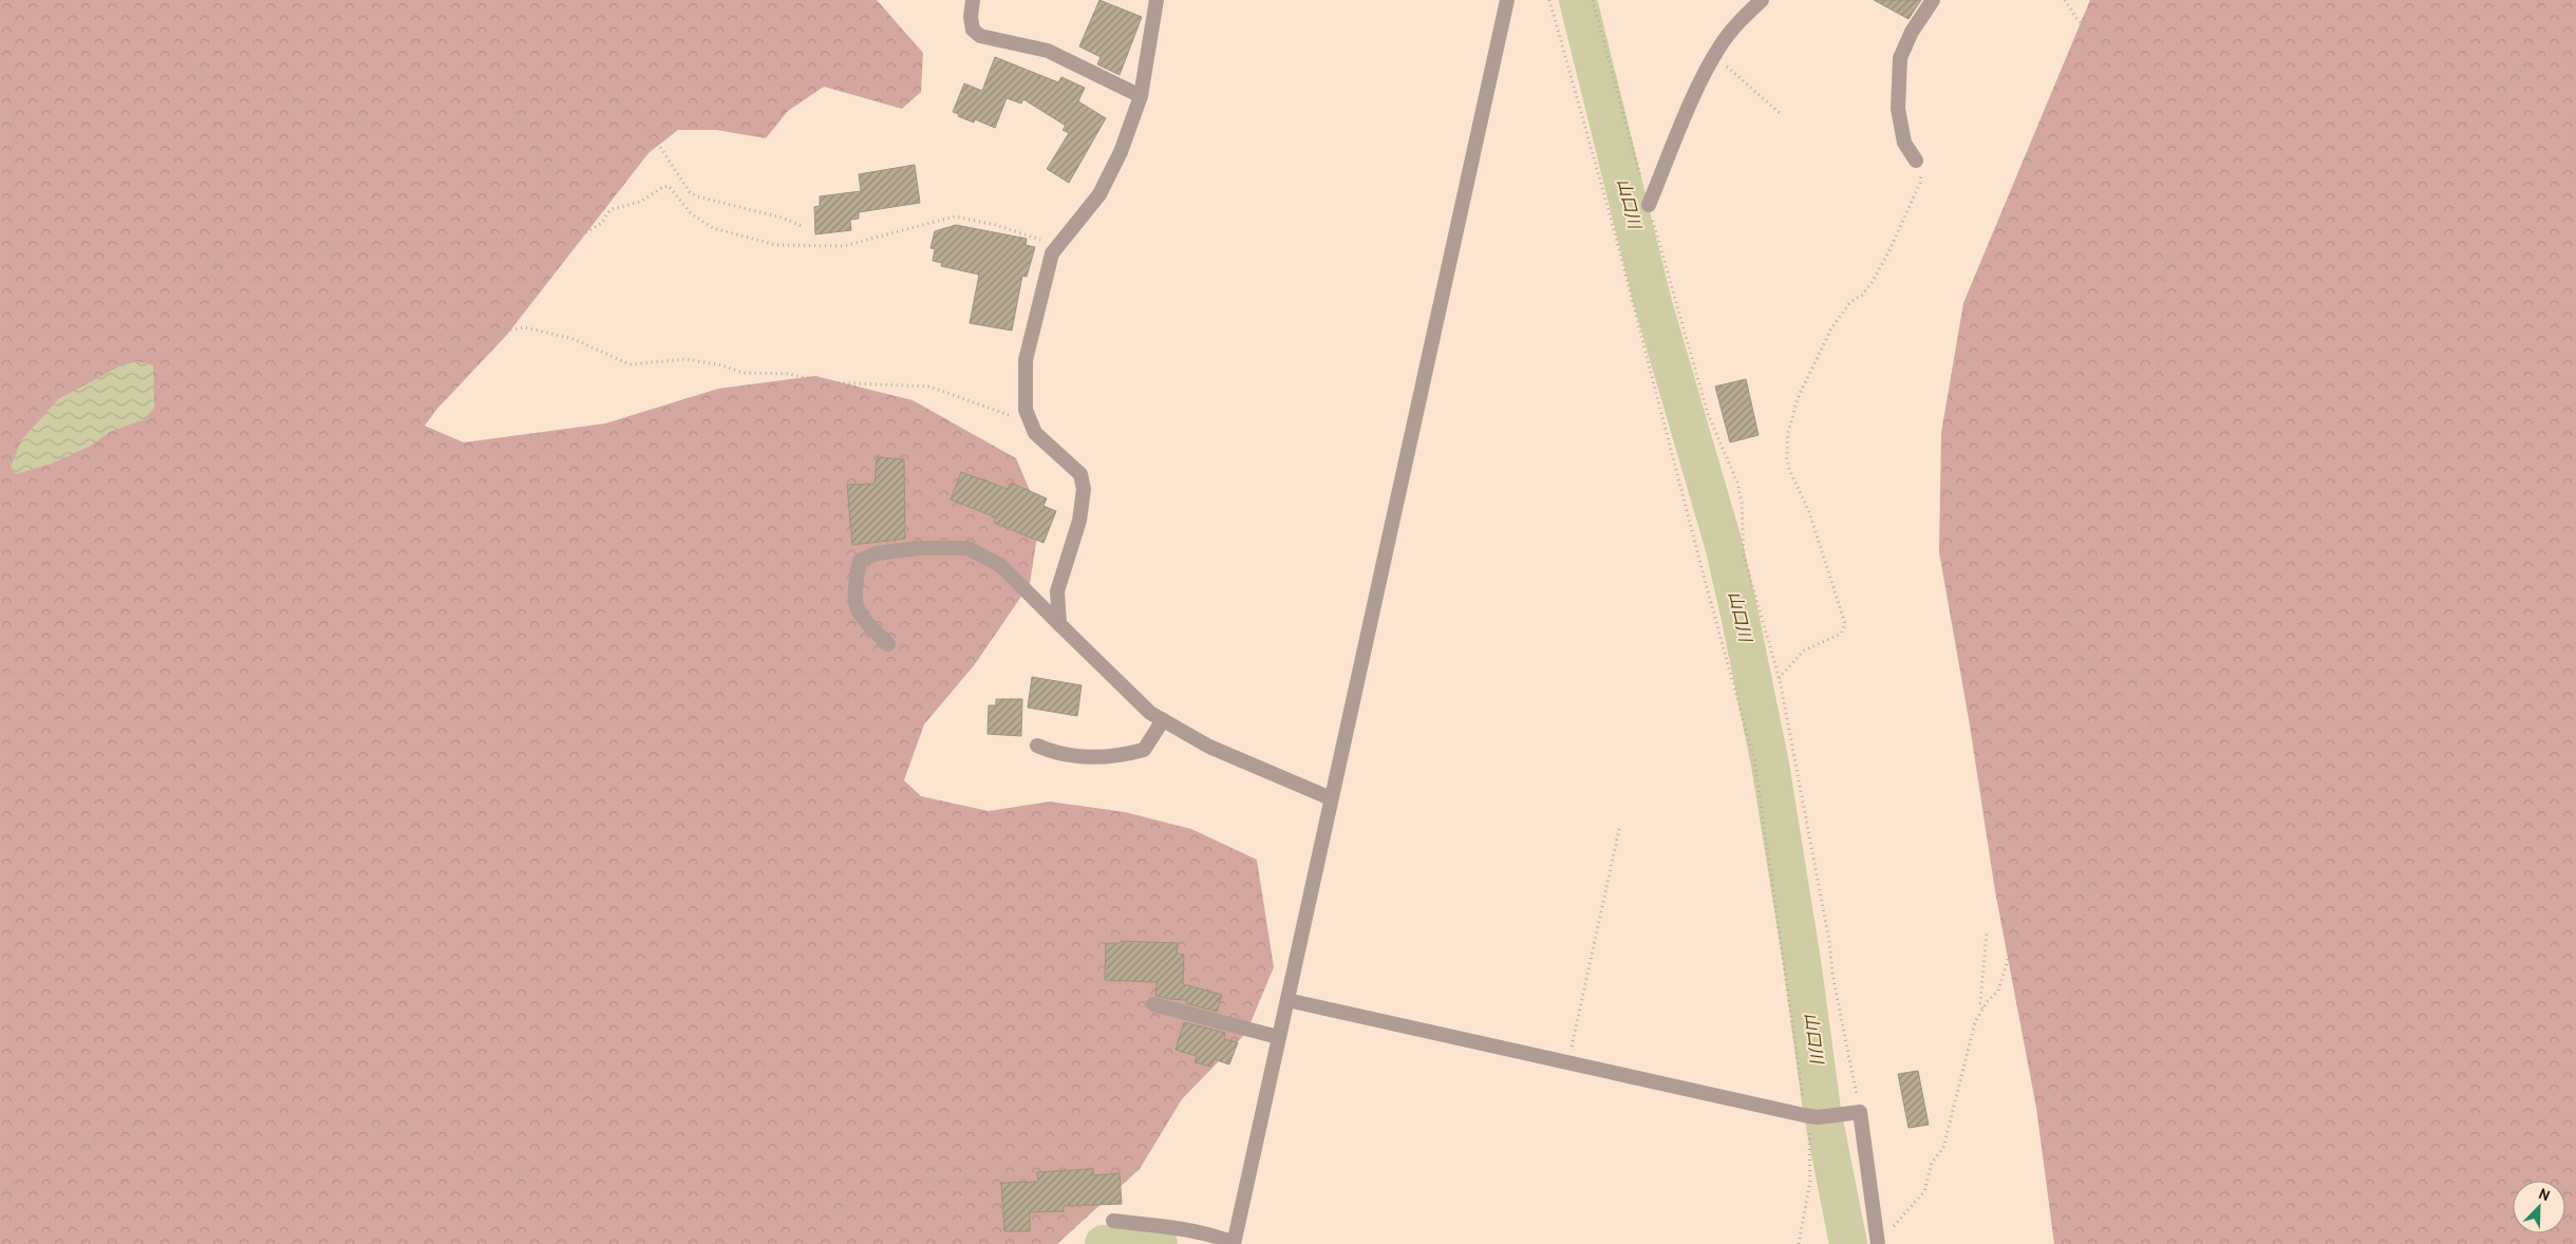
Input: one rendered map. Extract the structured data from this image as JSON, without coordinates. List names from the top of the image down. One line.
{"water":["山口川"],"north":"top right"}
